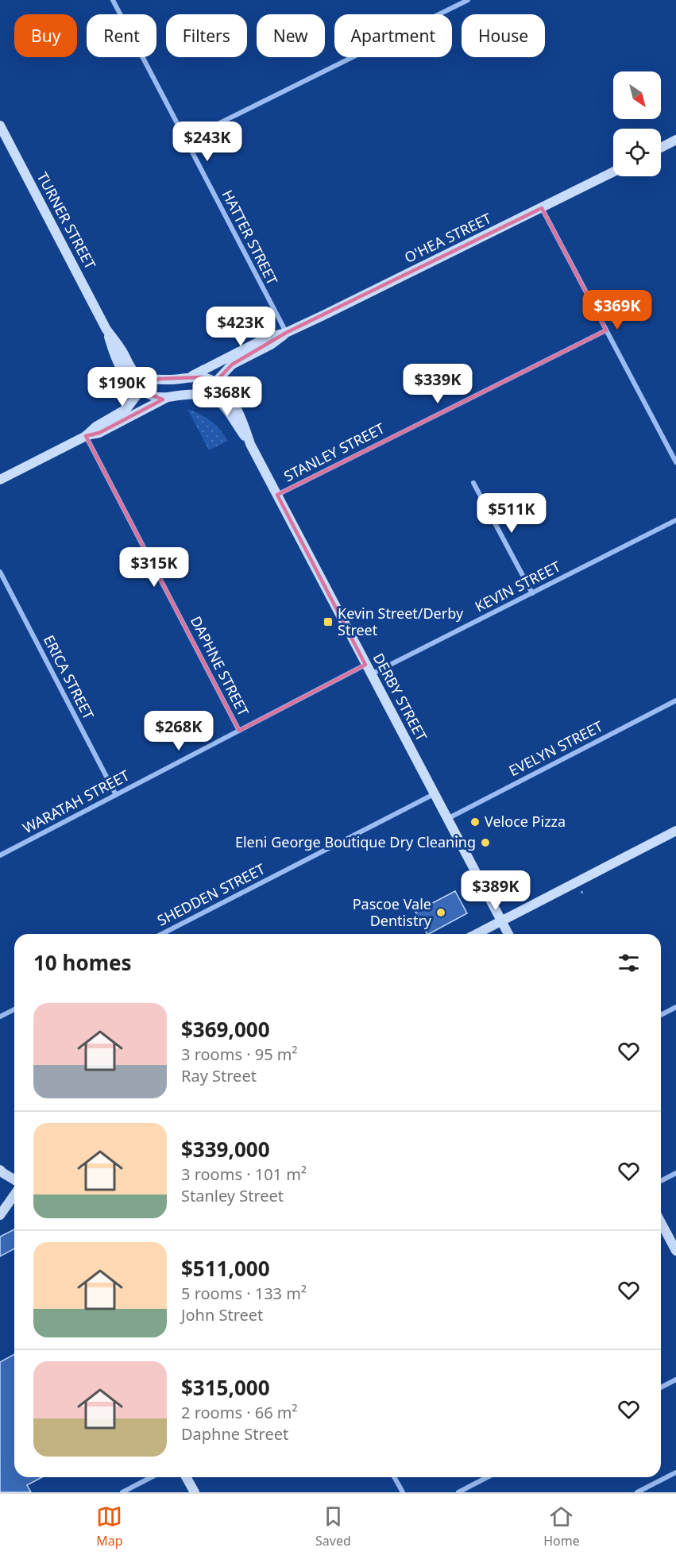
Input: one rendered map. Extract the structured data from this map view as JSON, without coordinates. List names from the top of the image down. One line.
{"streets":{"street":["TURNER STREET","HATTER STREET","O'HEA STREET","STANLEY STREET","KEVIN STREET","DAPHNE STREET","ERICA STREET","DERBY STREET","EVELYN STREET","WARATAH STREET","SHEDDEN STREET"]},"crossings":[["TURNER STREET","O'HEA STREET"],["HATTER STREET","O'HEA STREET"],["O'HEA STREET","DERBY STREET"],["STANLEY STREET","DERBY STREET"],["KEVIN STREET","DERBY STREET"],["DAPHNE STREET","WARATAH STREET"],["ERICA STREET","WARATAH STREET"],["DERBY STREET","EVELYN STREET"],["DERBY STREET","WARATAH STREET"],["DERBY STREET","SHEDDEN STREET"]],"places":{"transit":["Kevin Street/Derby Street"],"other":["Veloce Pizza","Eleni George Boutique Dry Cleaning","Pascoe Vale Dentistry"]},"north":"bottom right","page":{"chip":["Buy","Rent","Filters","New","Apartment","House"],"price":["$243K","$369K","$423K","$339K","$190K","$368K","$511K","$315K","$268K","$389K"],"heading":"10 homes","list":[{"name":"$369,000","note":"3 rooms · 95 m² · Ray Street"},{"name":"$339,000","note":"3 rooms · 101 m² · Stanley Street"},{"name":"$511,000","note":"5 rooms · 133 m² · John Street"},{"name":"$315,000","note":"2 rooms · 66 m² · Daphne Street"}],"tabs":["Map","Saved","Home"]}}
